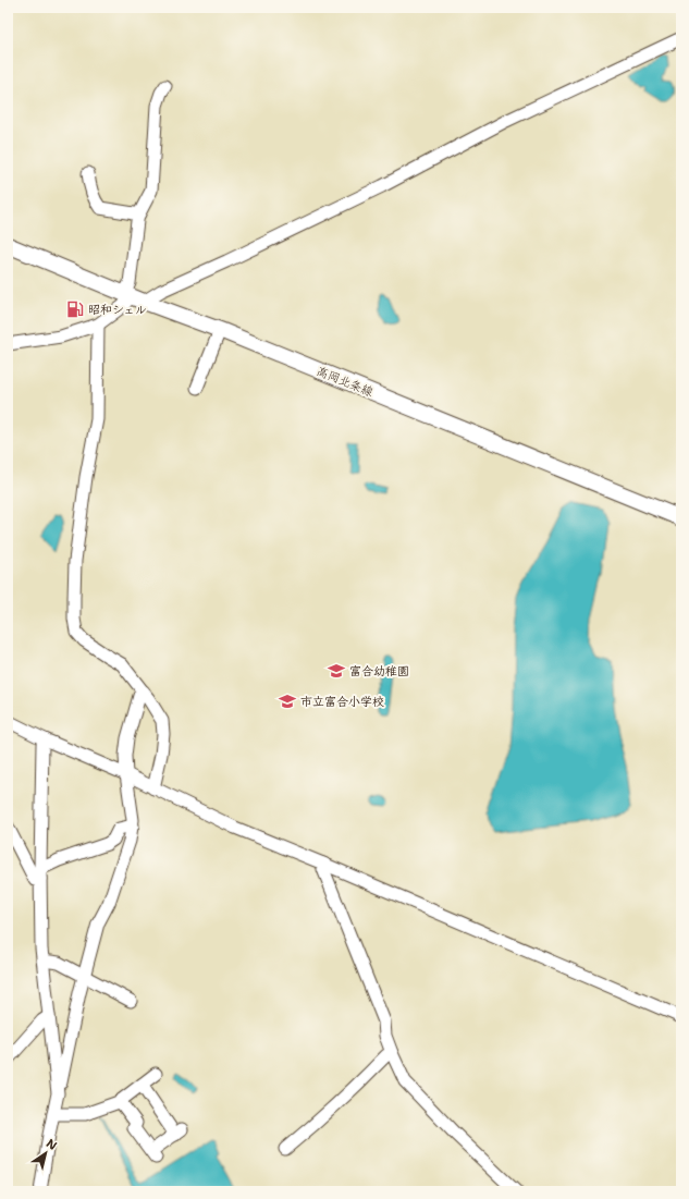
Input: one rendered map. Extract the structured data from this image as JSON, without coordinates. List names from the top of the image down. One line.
{"streets":{"main road":["高岡北条線"]},"places":{"fuel station":["昭和シェル"],"school or university":["富合幼稚園","市立富合小学校"]},"north":"top right"}
